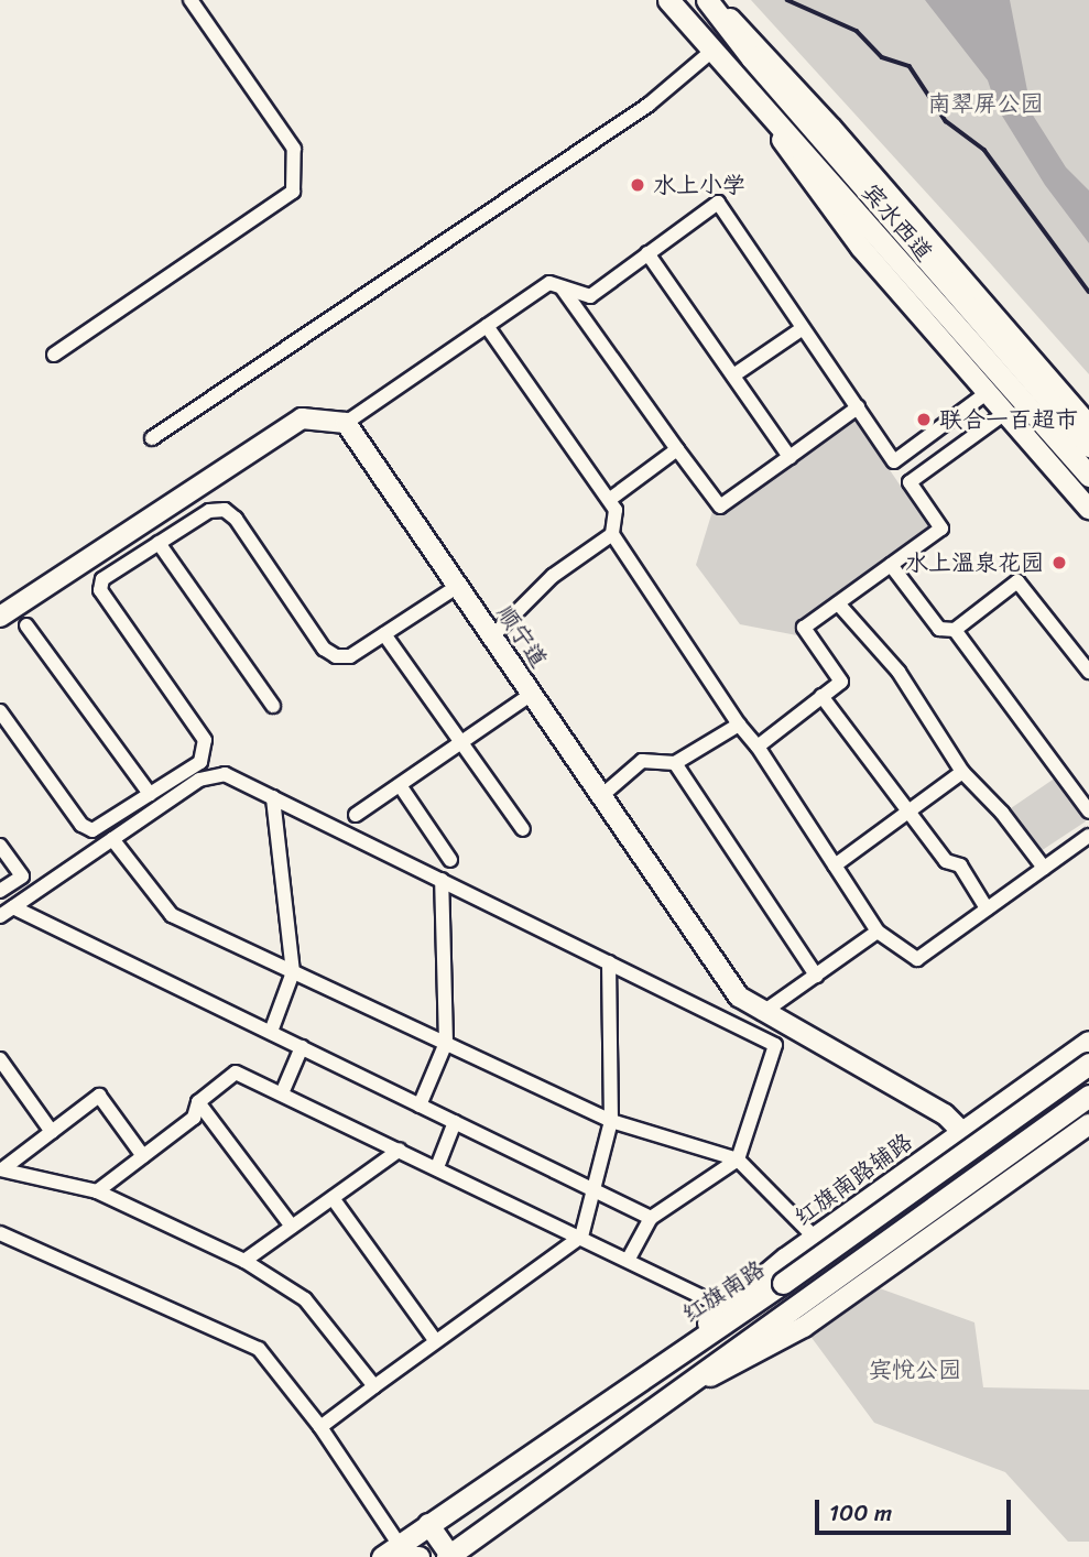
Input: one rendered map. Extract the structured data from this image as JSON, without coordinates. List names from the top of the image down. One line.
{"streets":{"main road":["宾水西道","红旗南路"],"street":["顺宁道","红旗南路辅路"]},"crossings":[["顺宁道","红旗南路辅路"],["红旗南路辅路","红旗南路"]],"parks":["南翠屏公园","宾悦公园"],"places":["水上小学","联合一百超市","水上温泉花园"],"scale_bar":"100 m"}
